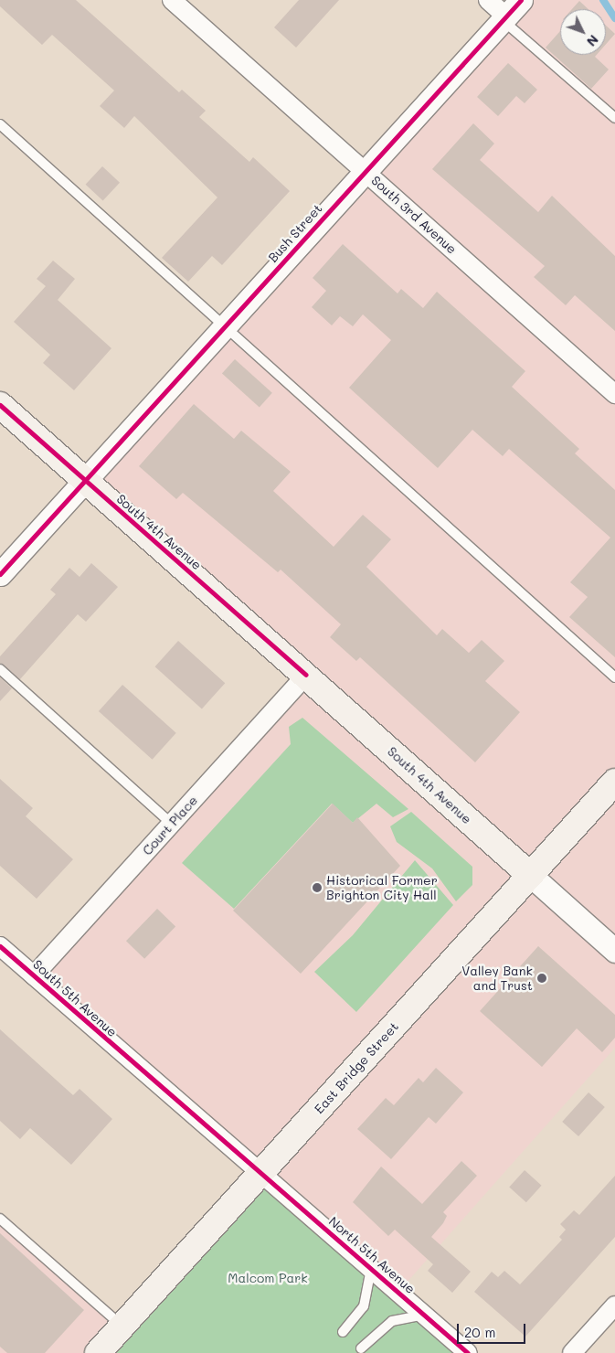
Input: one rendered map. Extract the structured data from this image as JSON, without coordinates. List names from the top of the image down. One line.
{"streets":{"main road":["South 4th Avenue","East Bridge Street"],"street":["South 3rd Avenue","Bush Street","Court Place","South 5th Avenue","North 5th Avenue"]},"crossings":[["South 3rd Avenue","Bush Street"],["Bush Street","South 4th Avenue"],["South 4th Avenue","Court Place"],["South 4th Avenue","East Bridge Street"],["Court Place","South 5th Avenue"],["South 5th Avenue","East Bridge Street"],["South 5th Avenue","North 5th Avenue"],["East Bridge Street","North 5th Avenue"]],"parks":["Malcom Park"],"places":["Historical Former Brighton City Hall","Valley Bank and Trust"],"scale_bar":"20 m","north":"bottom right"}
